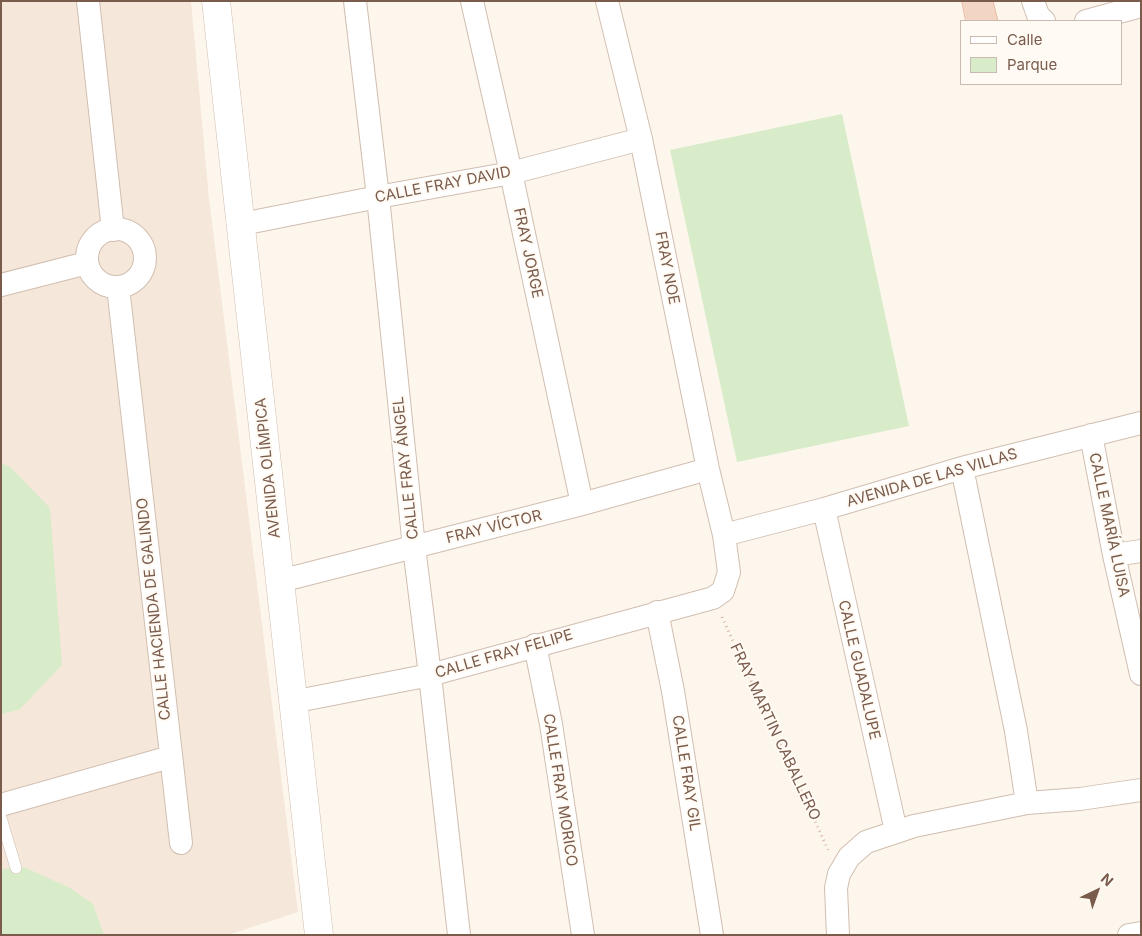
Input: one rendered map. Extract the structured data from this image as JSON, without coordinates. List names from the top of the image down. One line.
{"streets":{"street":["CALLE FRAY DAVID","FRAY JORGE","FRAY NOE","AVENIDA OLÍMPICA","CALLE FRAY ÁNGEL","AVENIDA DE LAS VILLAS","CALLE MARÍA LUISA","FRAY VÍCTOR","CALLE HACIENDA DE GALINDO","CALLE FRAY FELIPE","CALLE GUADALUPE","CALLE FRAY GIL","CALLE FRAY MORICO"],"path":["FRAY MARTIN CABALLERO"]},"crossings":[["CALLE FRAY DAVID","FRAY JORGE"],["CALLE FRAY DAVID","FRAY NOE"],["CALLE FRAY DAVID","AVENIDA OLÍMPICA"],["CALLE FRAY DAVID","CALLE FRAY ÁNGEL"],["FRAY JORGE","FRAY VÍCTOR"],["FRAY NOE","AVENIDA DE LAS VILLAS"],["FRAY NOE","FRAY VÍCTOR"],["AVENIDA OLÍMPICA","FRAY VÍCTOR"],["AVENIDA OLÍMPICA","CALLE FRAY FELIPE"],["CALLE FRAY ÁNGEL","FRAY VÍCTOR"],["CALLE FRAY ÁNGEL","CALLE FRAY FELIPE"],["AVENIDA DE LAS VILLAS","CALLE MARÍA LUISA"],["AVENIDA DE LAS VILLAS","CALLE GUADALUPE"],["CALLE FRAY FELIPE","FRAY MARTIN CABALLERO"],["CALLE FRAY FELIPE","CALLE FRAY GIL"],["CALLE FRAY FELIPE","CALLE FRAY MORICO"]],"legend":["Calle","Parque"],"north":"top right"}
